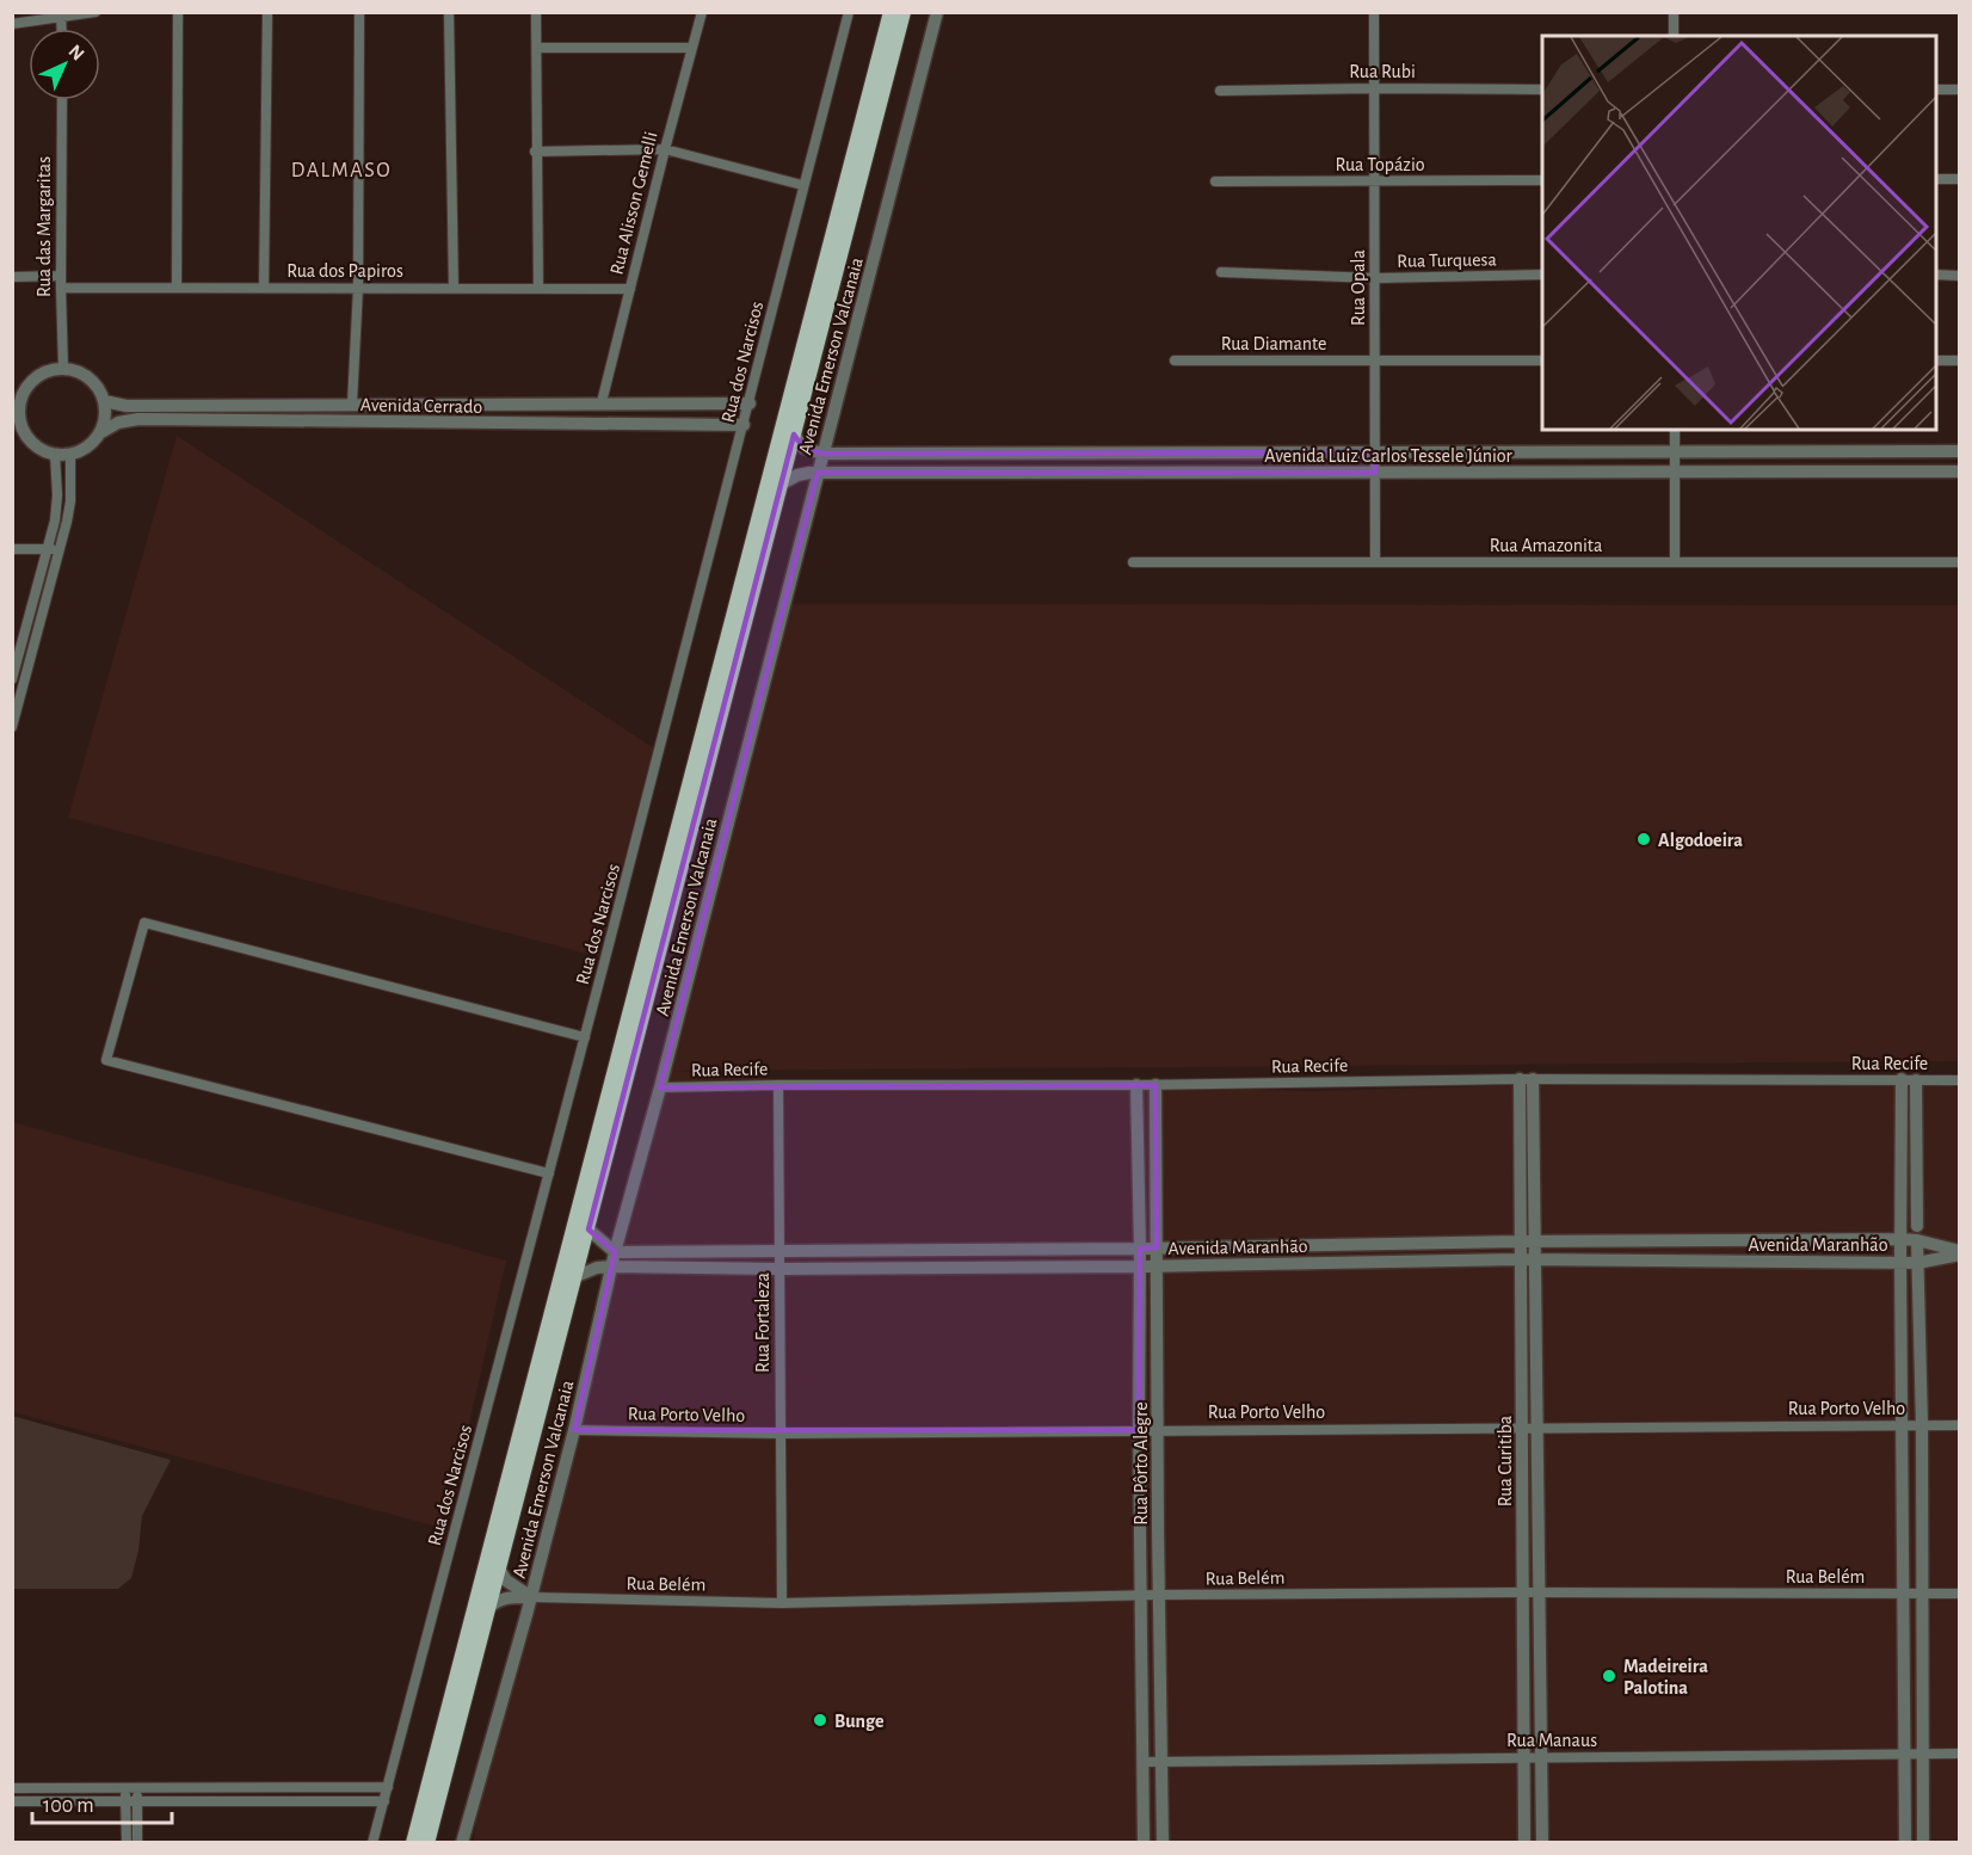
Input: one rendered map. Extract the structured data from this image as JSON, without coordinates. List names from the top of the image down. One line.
{"streets":{"street":["Rua Rubi","Rua Topázio","Rua Alisson Gemelli","Rua das Margaritas","Rua Turquesa","Rua dos Papiros","Rua Opala","Rua Diamante","Avenida Emerson Valcanaia","Rua dos Narcisos","Avenida Cerrado","Avenida Luiz Carlos Tessele Júnior","Rua Amazonita","Rua Recife","Avenida Maranhão","Rua Fortaleza","Rua Porto Velho","Rua Curitiba","Rua Pôrto Alegre","Rua Belém","Rua Manaus"]},"crossings":[["Rua Rubi","Rua Opala"],["Rua Topázio","Rua Opala"],["Rua Alisson Gemelli","Rua dos Papiros"],["Rua Alisson Gemelli","Avenida Cerrado"],["Rua das Margaritas","Rua dos Papiros"],["Rua das Margaritas","Avenida Cerrado"],["Rua Turquesa","Rua Opala"],["Rua Opala","Rua Diamante"],["Rua Opala","Avenida Luiz Carlos Tessele Júnior"],["Rua Opala","Rua Amazonita"],["Avenida Emerson Valcanaia","Avenida Luiz Carlos Tessele Júnior"],["Avenida Emerson Valcanaia","Rua Recife"],["Avenida Emerson Valcanaia","Avenida Maranhão"],["Avenida Emerson Valcanaia","Rua Porto Velho"],["Avenida Emerson Valcanaia","Rua Belém"],["Rua dos Narcisos","Avenida Cerrado"],["Rua Recife","Rua Fortaleza"],["Rua Recife","Rua Curitiba"],["Rua Recife","Rua Pôrto Alegre"],["Avenida Maranhão","Rua Fortaleza"],["Avenida Maranhão","Rua Curitiba"],["Avenida Maranhão","Rua Pôrto Alegre"],["Rua Fortaleza","Rua Porto Velho"],["Rua Fortaleza","Rua Belém"],["Rua Porto Velho","Rua Curitiba"],["Rua Porto Velho","Rua Pôrto Alegre"],["Rua Curitiba","Rua Belém"],["Rua Curitiba","Rua Manaus"],["Rua Pôrto Alegre","Rua Belém"],["Rua Pôrto Alegre","Rua Manaus"]],"districts":["DALMASO"],"places":["Algodoeira","Madeireira Palotina","Bunge"],"scale_bar":"100 m","north":"top right"}
